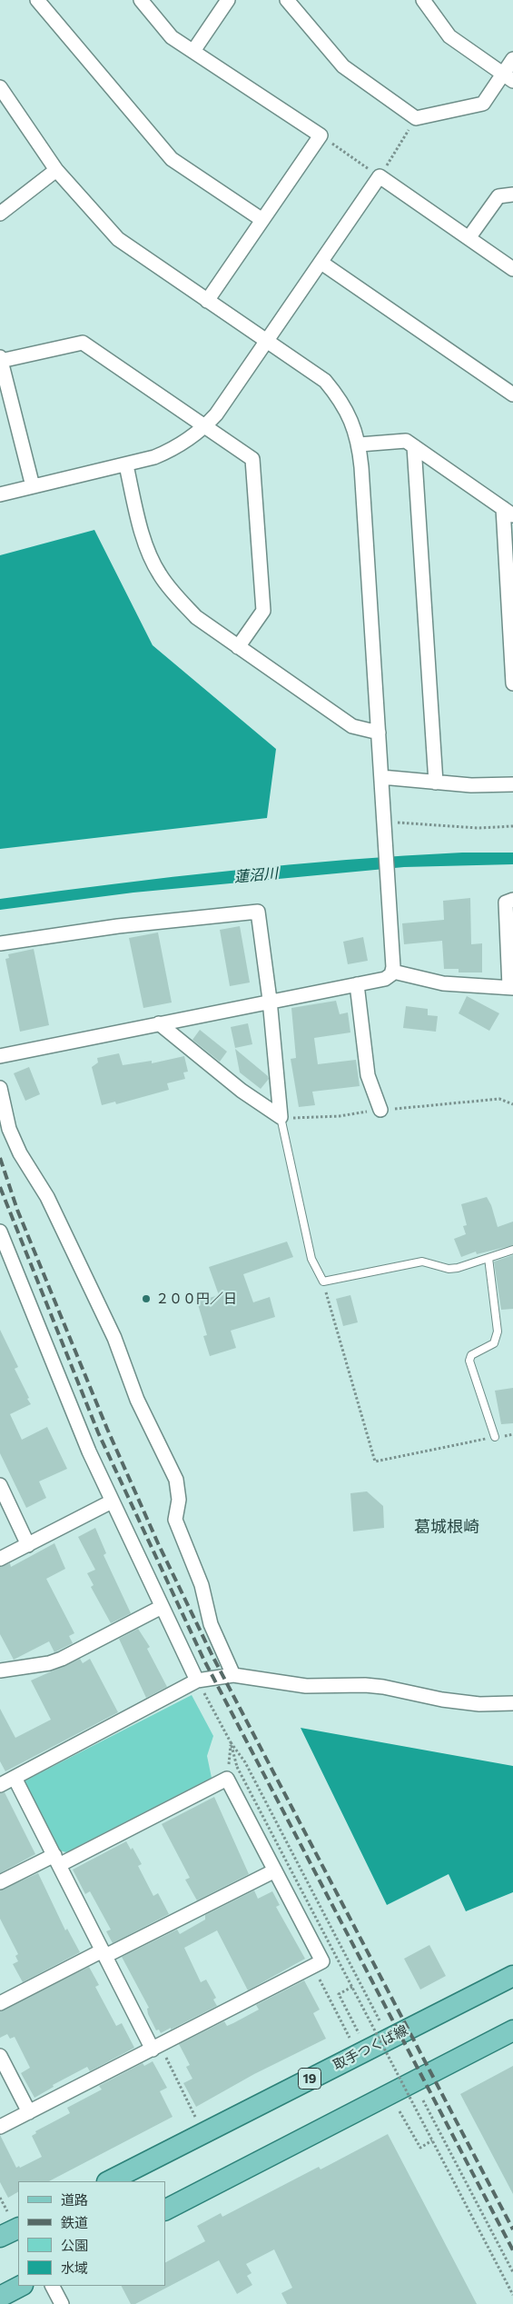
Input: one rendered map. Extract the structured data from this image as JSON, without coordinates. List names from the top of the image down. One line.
{"streets":{"main road":["取手つくば線","19"]},"districts":["葛城根崎"],"water":["蓮沼川"],"places":["２００円／日"],"legend":["道路","鉄道","公園","水域"]}
